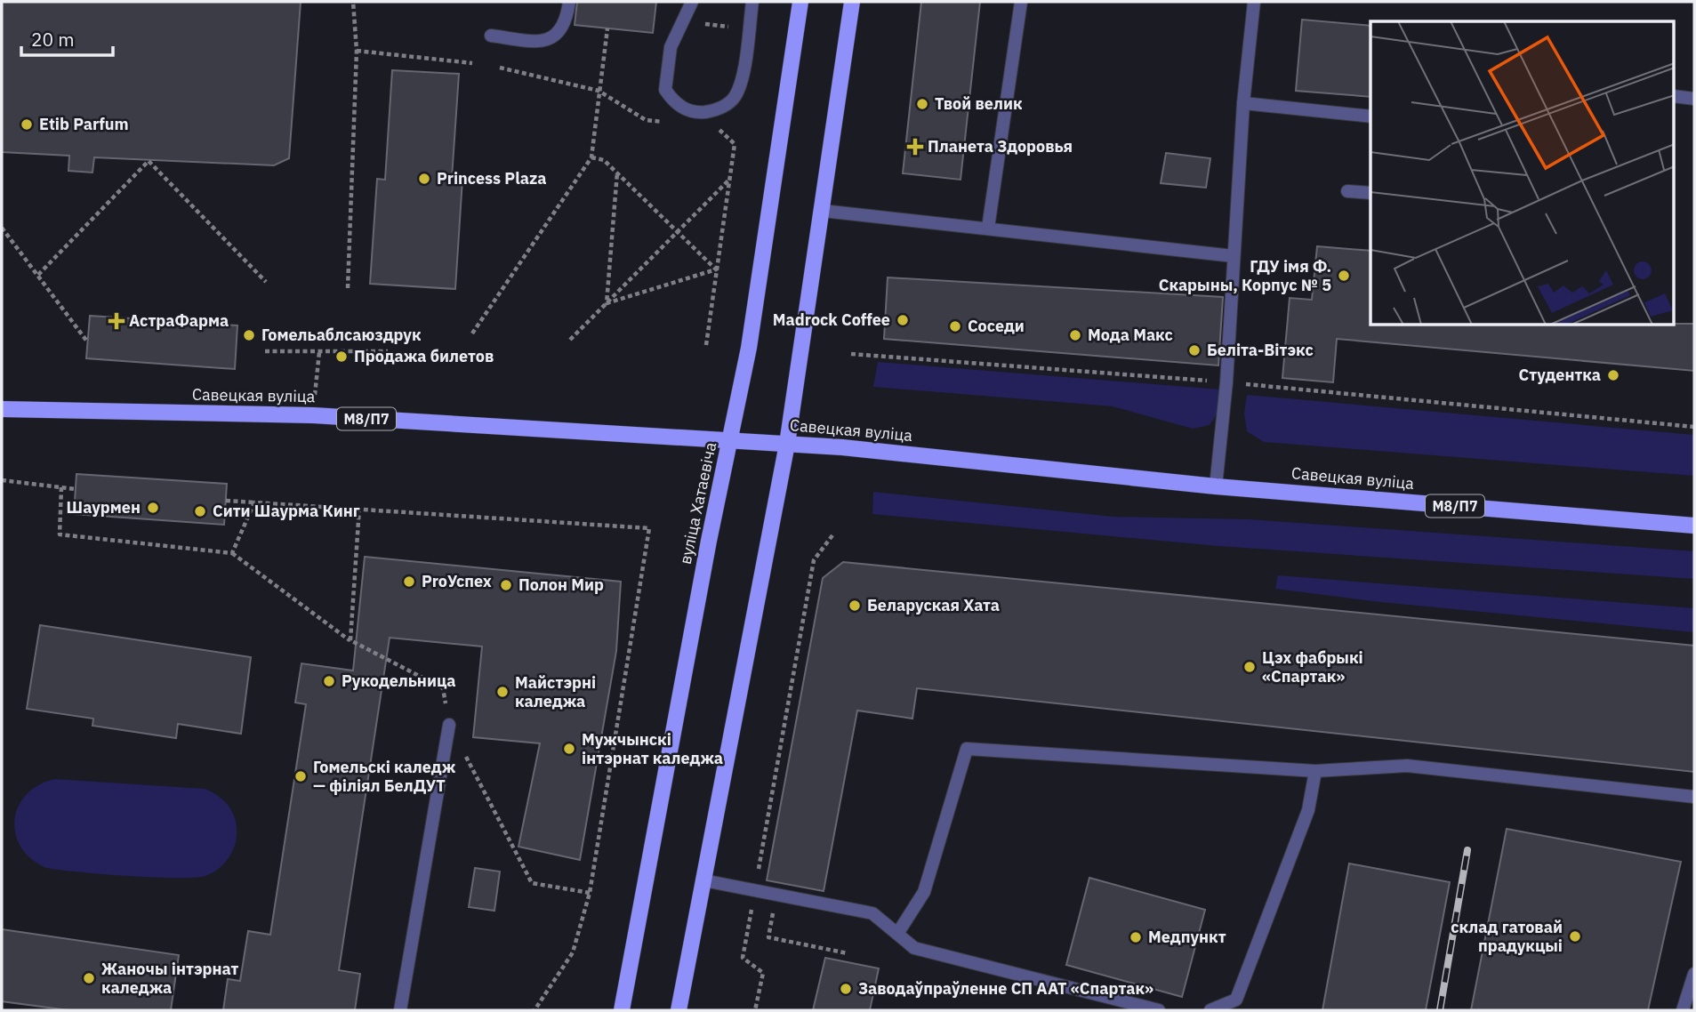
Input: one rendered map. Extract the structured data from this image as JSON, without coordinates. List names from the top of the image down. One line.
{"streets":{"main road":["Савецкая вуліца","М8/П7","вуліца Хатаевіча"]},"crossings":[["Савецкая вуліца","вуліца Хатаевіча"]],"places":{"other":["Твой велик","Etib Parfum","Princess Plaza","ГДУ імя Ф. Скарыны, Корпус № 5","Madrock Coffee","Соседи","Гомельаблсаюздрук","Мода Макс","Беліта-Вітэкс","Продажа билетов","Студентка","Шаурмен","Сити Шаурма Кинг","ProУспех","Полон Мир","Беларуская Хата","Цэх фабрыкі «Спартак»","Рукодельница","Майстэрні каледжа","Мужчынскі інтэрнат каледжа","Гомельскі каледж — філіял БелДУТ","склад гатовай прадукцыі","Медпункт","Жаночы інтэрнат каледжа","Заводаўпраўленне СП ААТ «Спартак»"],"health":["Планета Здоровья","АстраФарма"]},"scale_bar":"20 m"}
